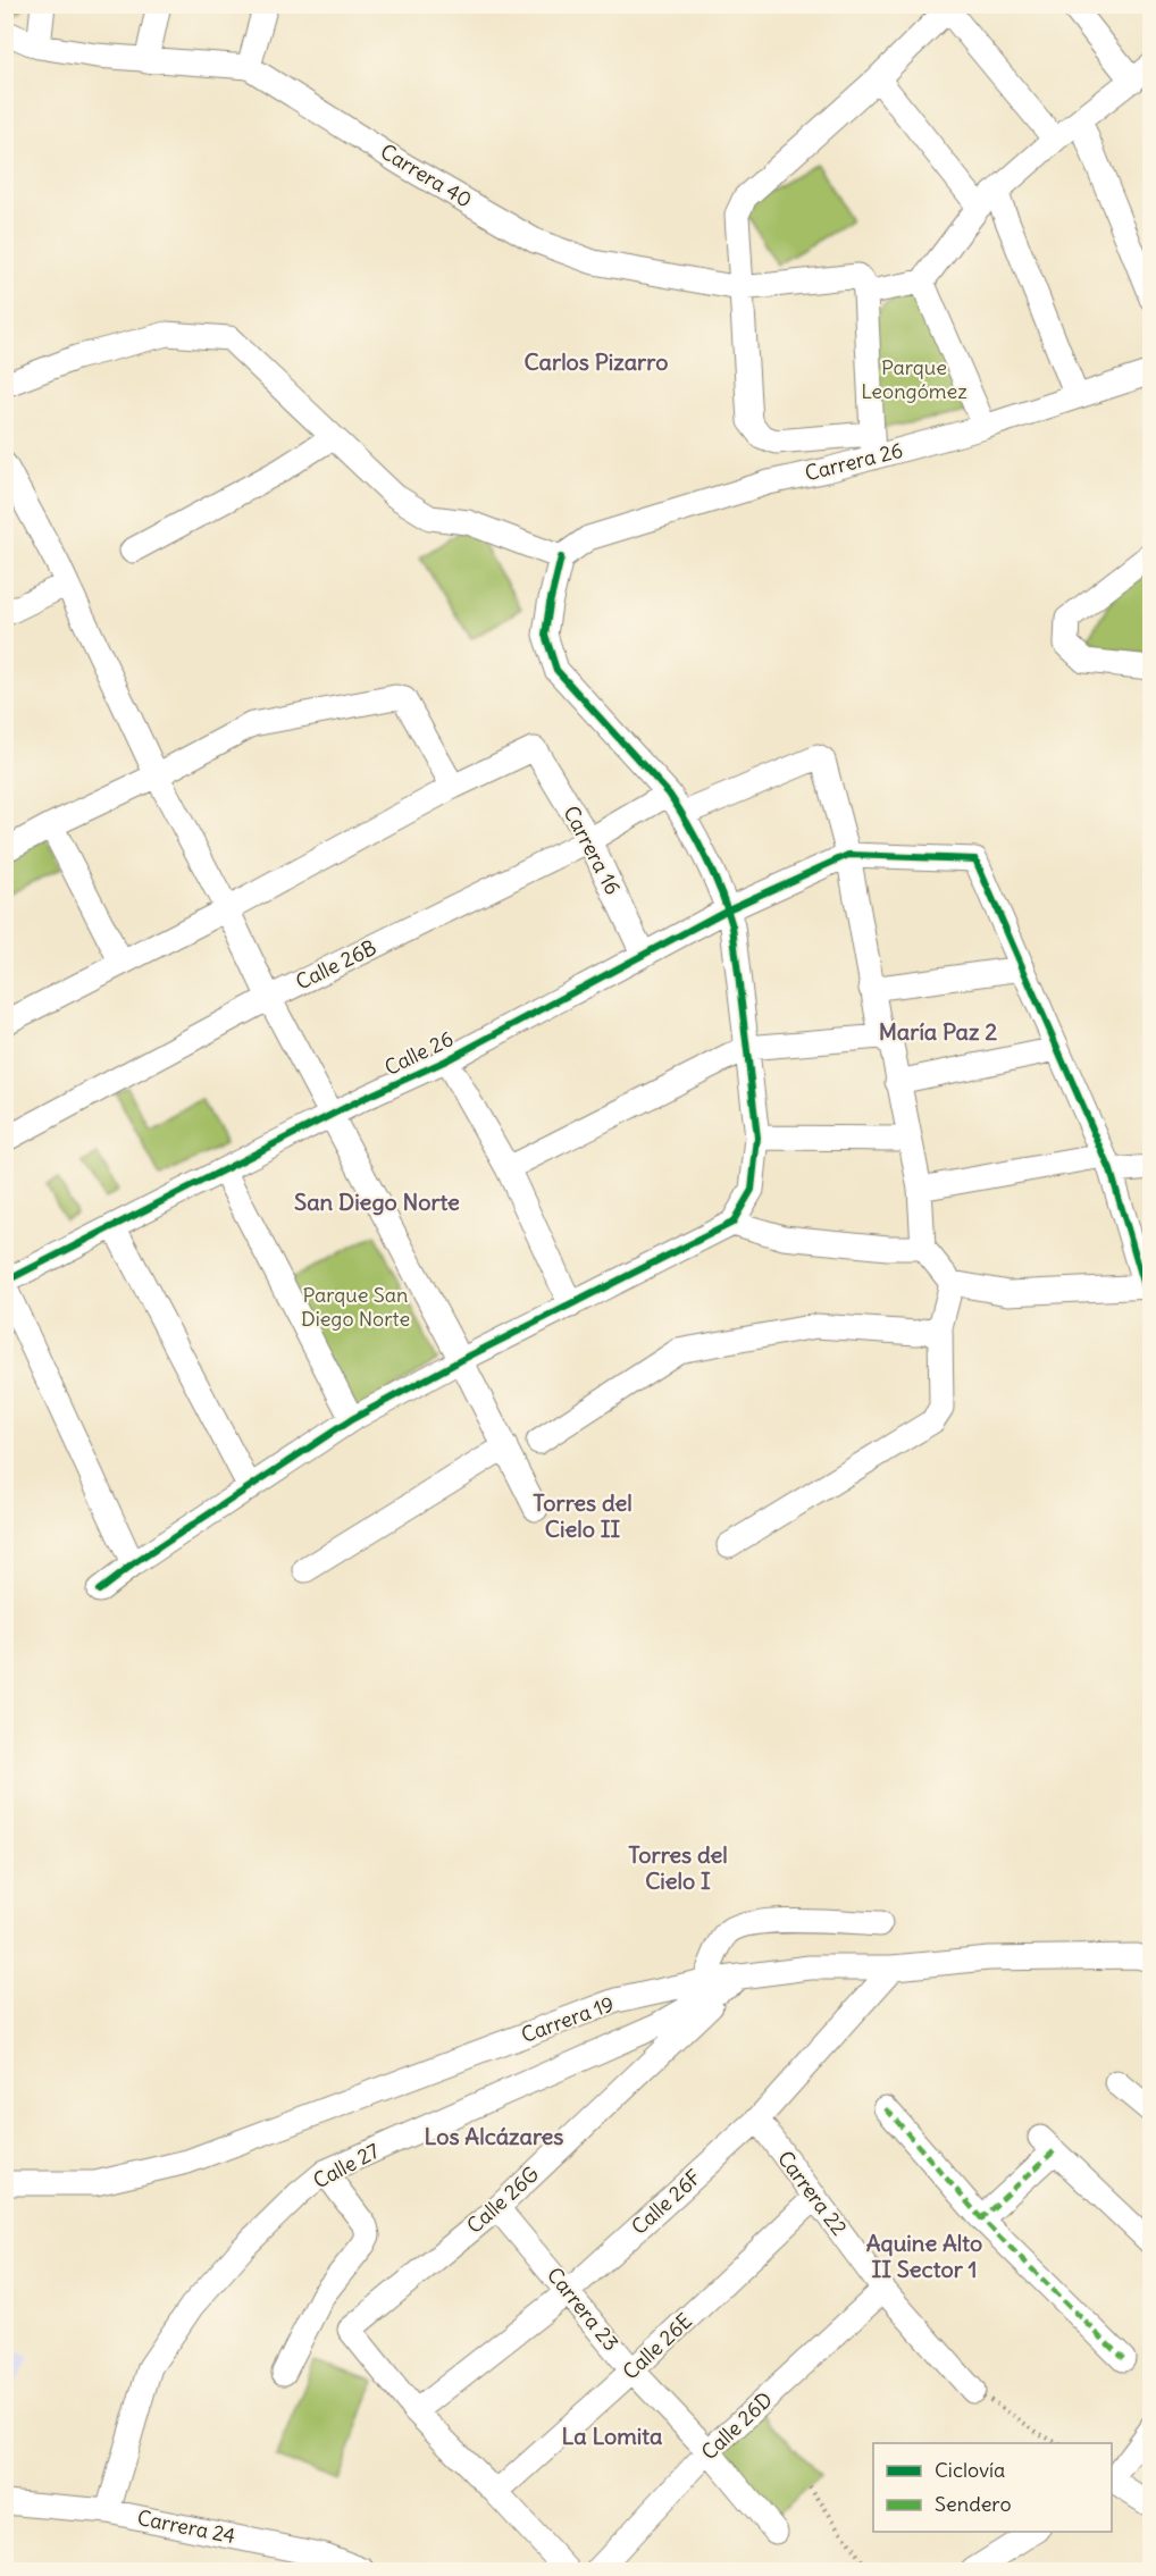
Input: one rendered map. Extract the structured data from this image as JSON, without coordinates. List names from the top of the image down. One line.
{"streets":{"street":["Carrera 40","Carrera 26","Carrera 16","Calle 26B","Calle 26","Carrera 19","Calle 27","Carrera 22","Calle 26G","Calle 26F","Carrera 23","Calle 26E","Calle 26D","Carrera 24"]},"crossings":[["Carrera 16","Calle 26B"],["Carrera 16","Calle 26"],["Carrera 19","Calle 27"],["Carrera 19","Calle 26G"],["Carrera 19","Calle 26F"],["Calle 27","Calle 26G"],["Calle 27","Carrera 24"],["Carrera 22","Calle 26F"],["Carrera 22","Calle 26E"],["Carrera 22","Calle 26D"],["Calle 26G","Calle 26F"],["Calle 26G","Carrera 23"],["Calle 26F","Carrera 23"],["Carrera 23","Calle 26E"],["Carrera 23","Calle 26D"]],"districts":["Carlos Pizarro","María Paz 2","San Diego Norte","Torres del Cielo II","Torres del Cielo I","Los Alcázares","Aquine Alto II Sector 1","La Lomita"],"parks":["Parque Leongómez","Parque San Diego Norte"],"legend":["Ciclovía","Sendero"]}
